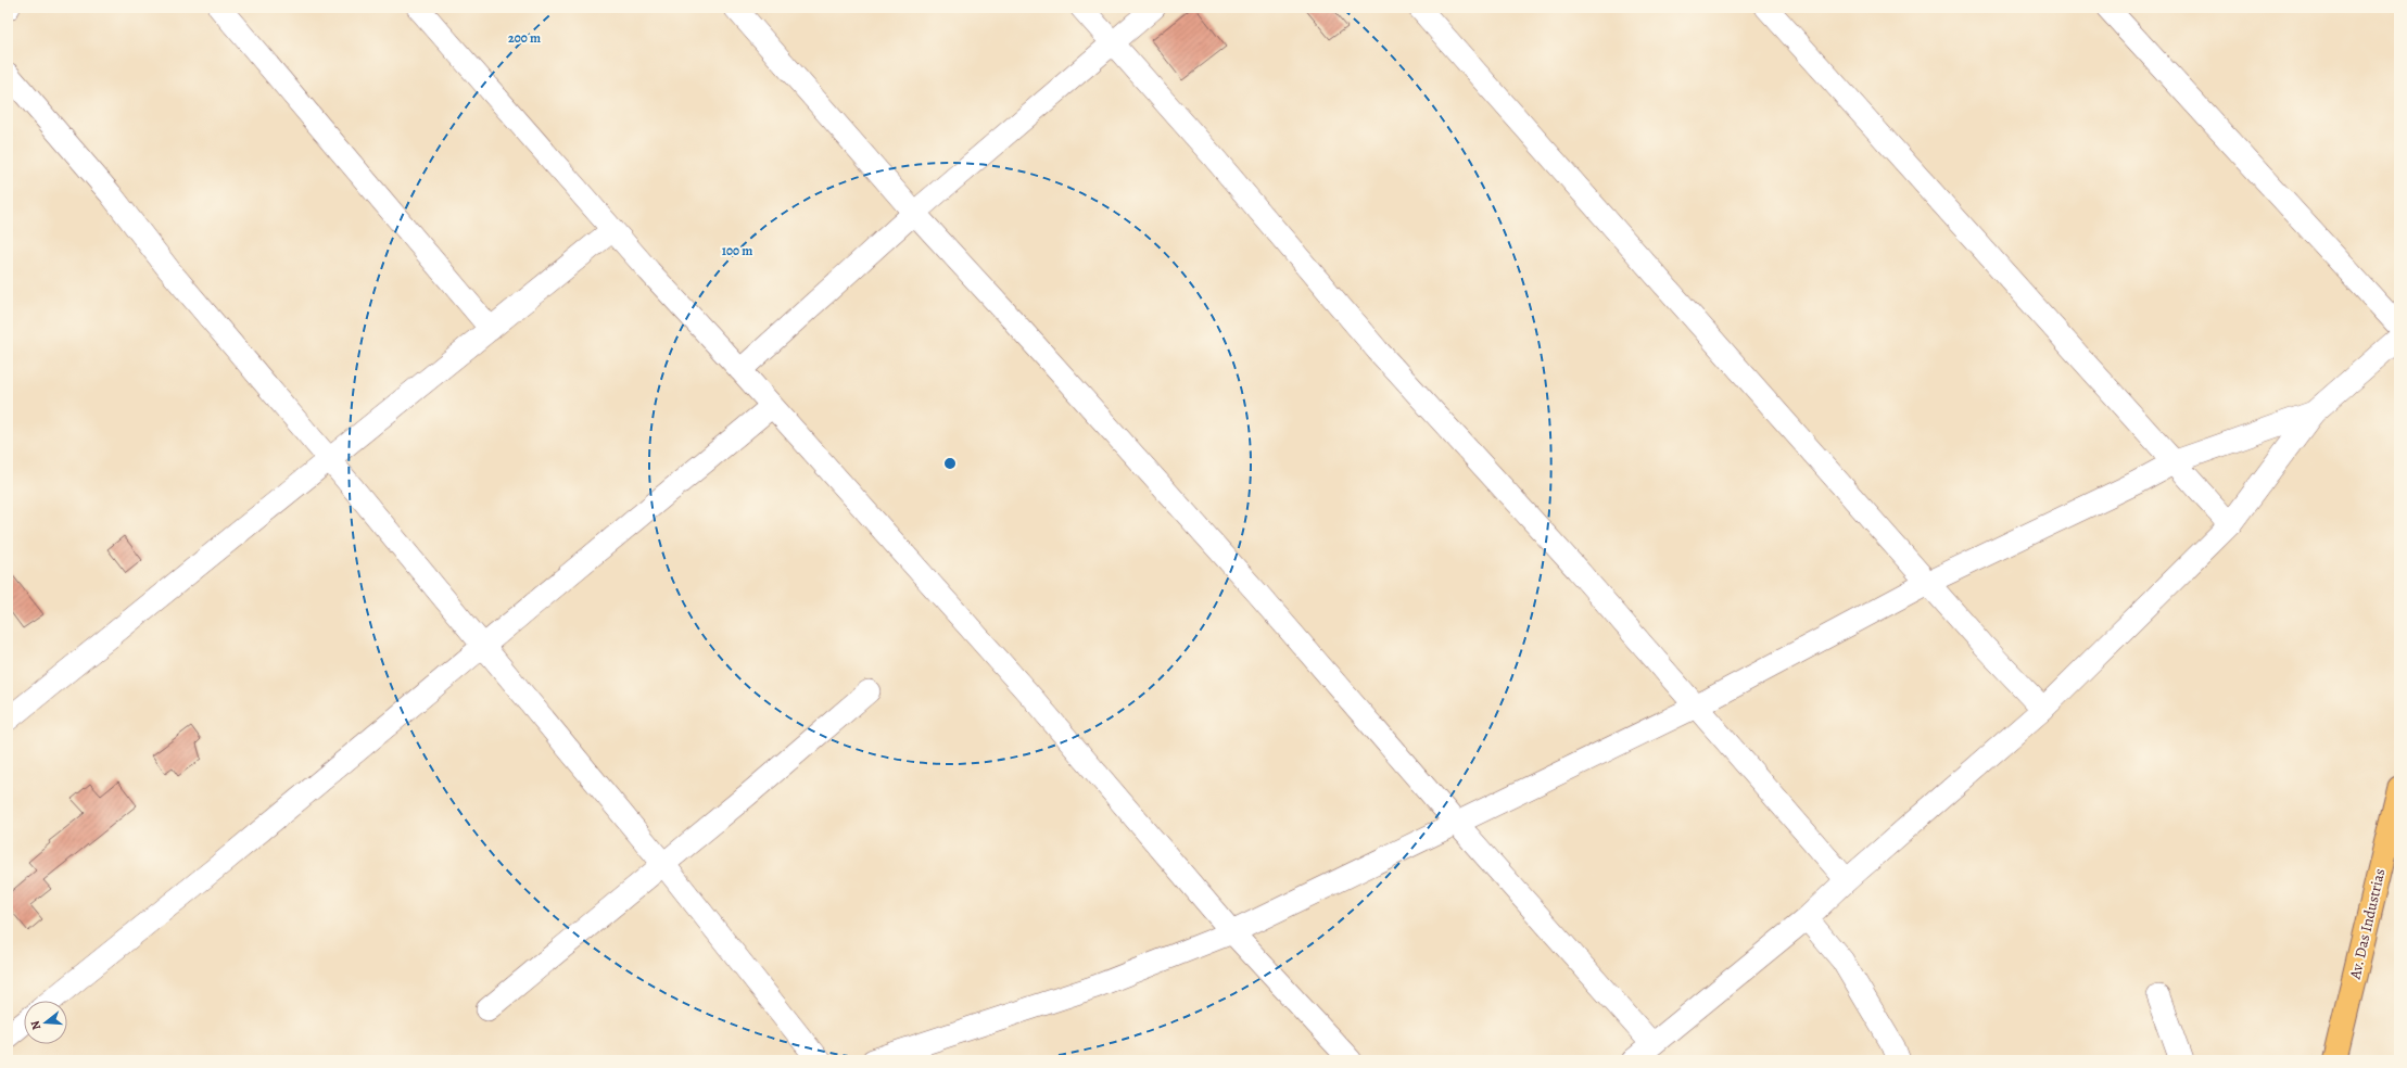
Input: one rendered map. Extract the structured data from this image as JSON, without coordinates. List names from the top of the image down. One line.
{"streets":{"main road":["Av. Das Industrias"]},"north":"left","rings":["200 m","100 m"]}
